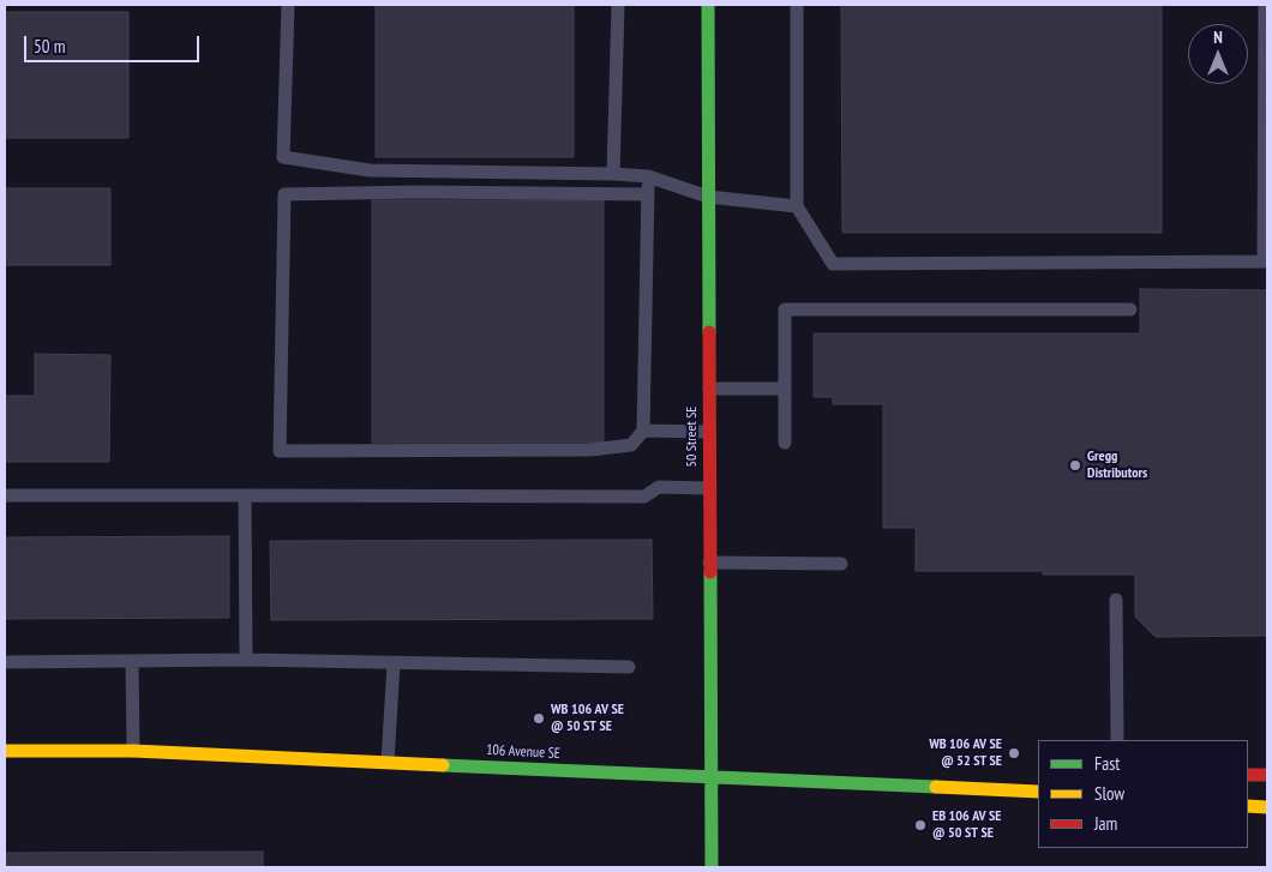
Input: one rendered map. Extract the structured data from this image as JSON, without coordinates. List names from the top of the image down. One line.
{"streets":{"street":["50 Street SE","106 Avenue SE"]},"crossings":[["50 Street SE","106 Avenue SE"]],"places":["Gregg Distributors","WB 106 AV SE @ 50 ST SE","WB 106 AV SE @ 52 ST SE","EB 106 AV SE @ 50 ST SE"],"legend":["Fast","Slow","Jam"],"scale_bar":"50 m","north":"top"}
